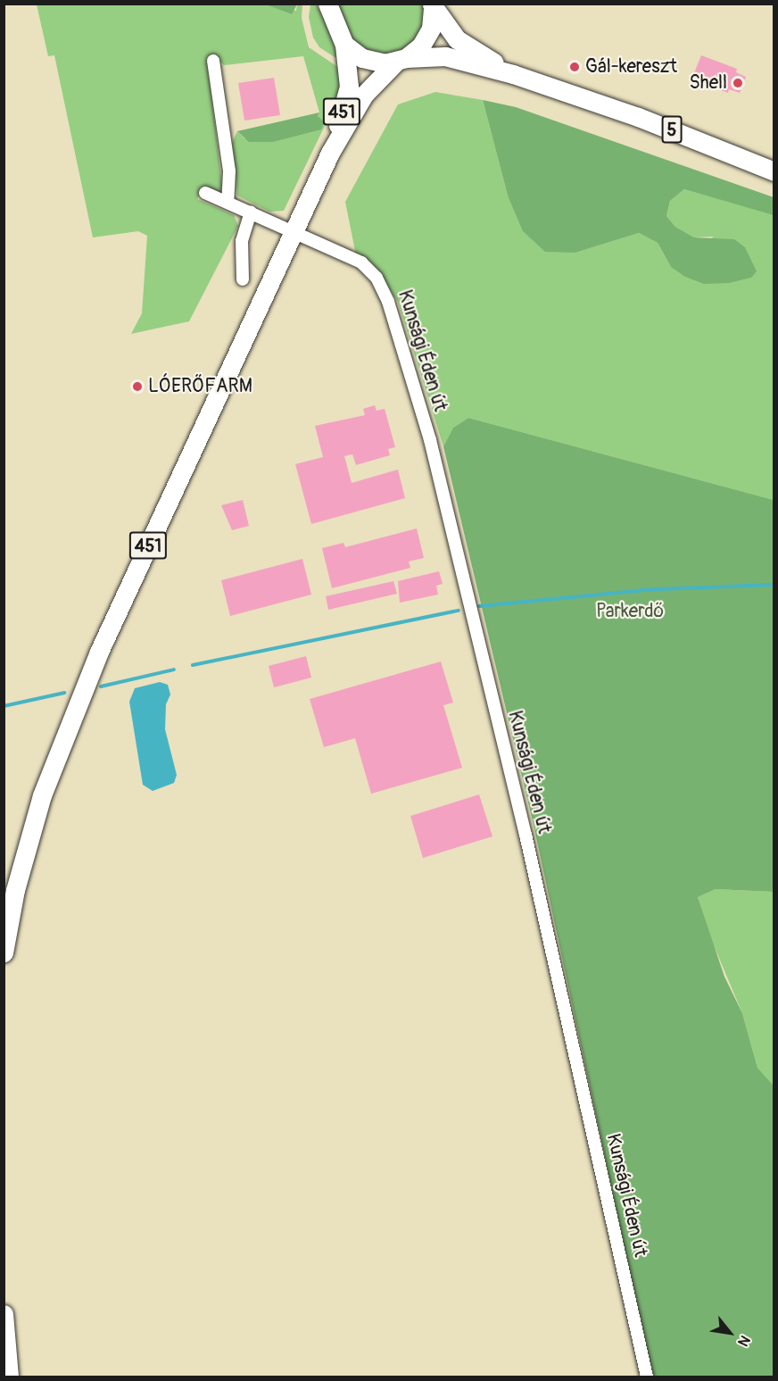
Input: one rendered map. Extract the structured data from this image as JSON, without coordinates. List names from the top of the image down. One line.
{"streets":{"main road":["451","5"],"street":["Kunsági Éden út"]},"crossings":[["451","5"],["451","Kunsági Éden út"]],"parks":["Parkerdő"],"places":["Gál-kereszt","Shell","LÓERŐFARM"],"north":"bottom right"}
